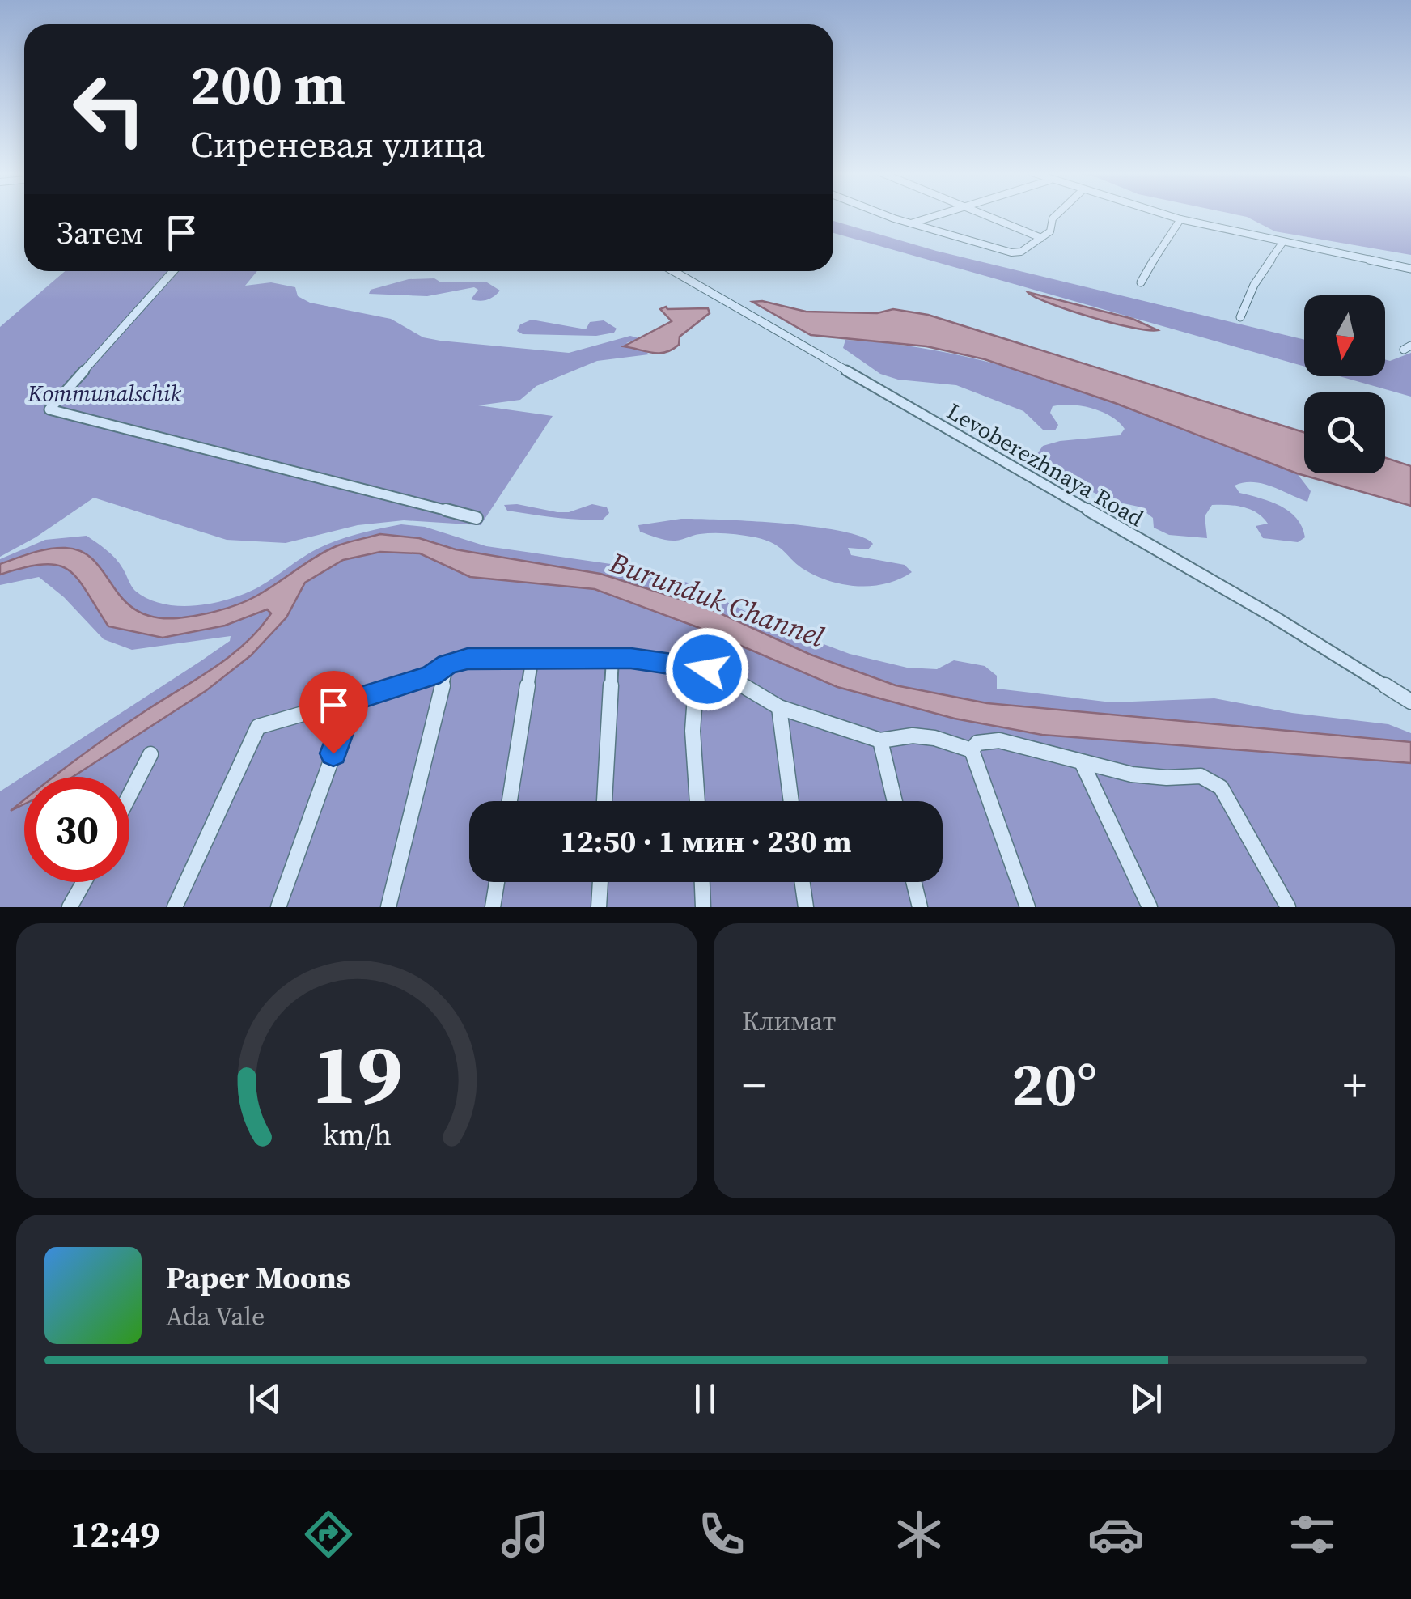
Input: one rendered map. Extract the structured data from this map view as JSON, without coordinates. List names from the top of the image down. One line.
{"streets":{"street":["Levoberezhnaya Road"]},"water":["Burunduk Channel"],"parks":["Kommunalschik"],"north":"bottom","page":{"turn":["200 m","Сиреневая улица"],"then":"Затем","limit":"30","trip":"12:50 · 1 мин · 230 m","tile":"Климат","heat":["−","20°","+"],"song":["Paper Moons","Ada Vale"],"tabs":"12:49","gauge":["19","km/h"]}}
